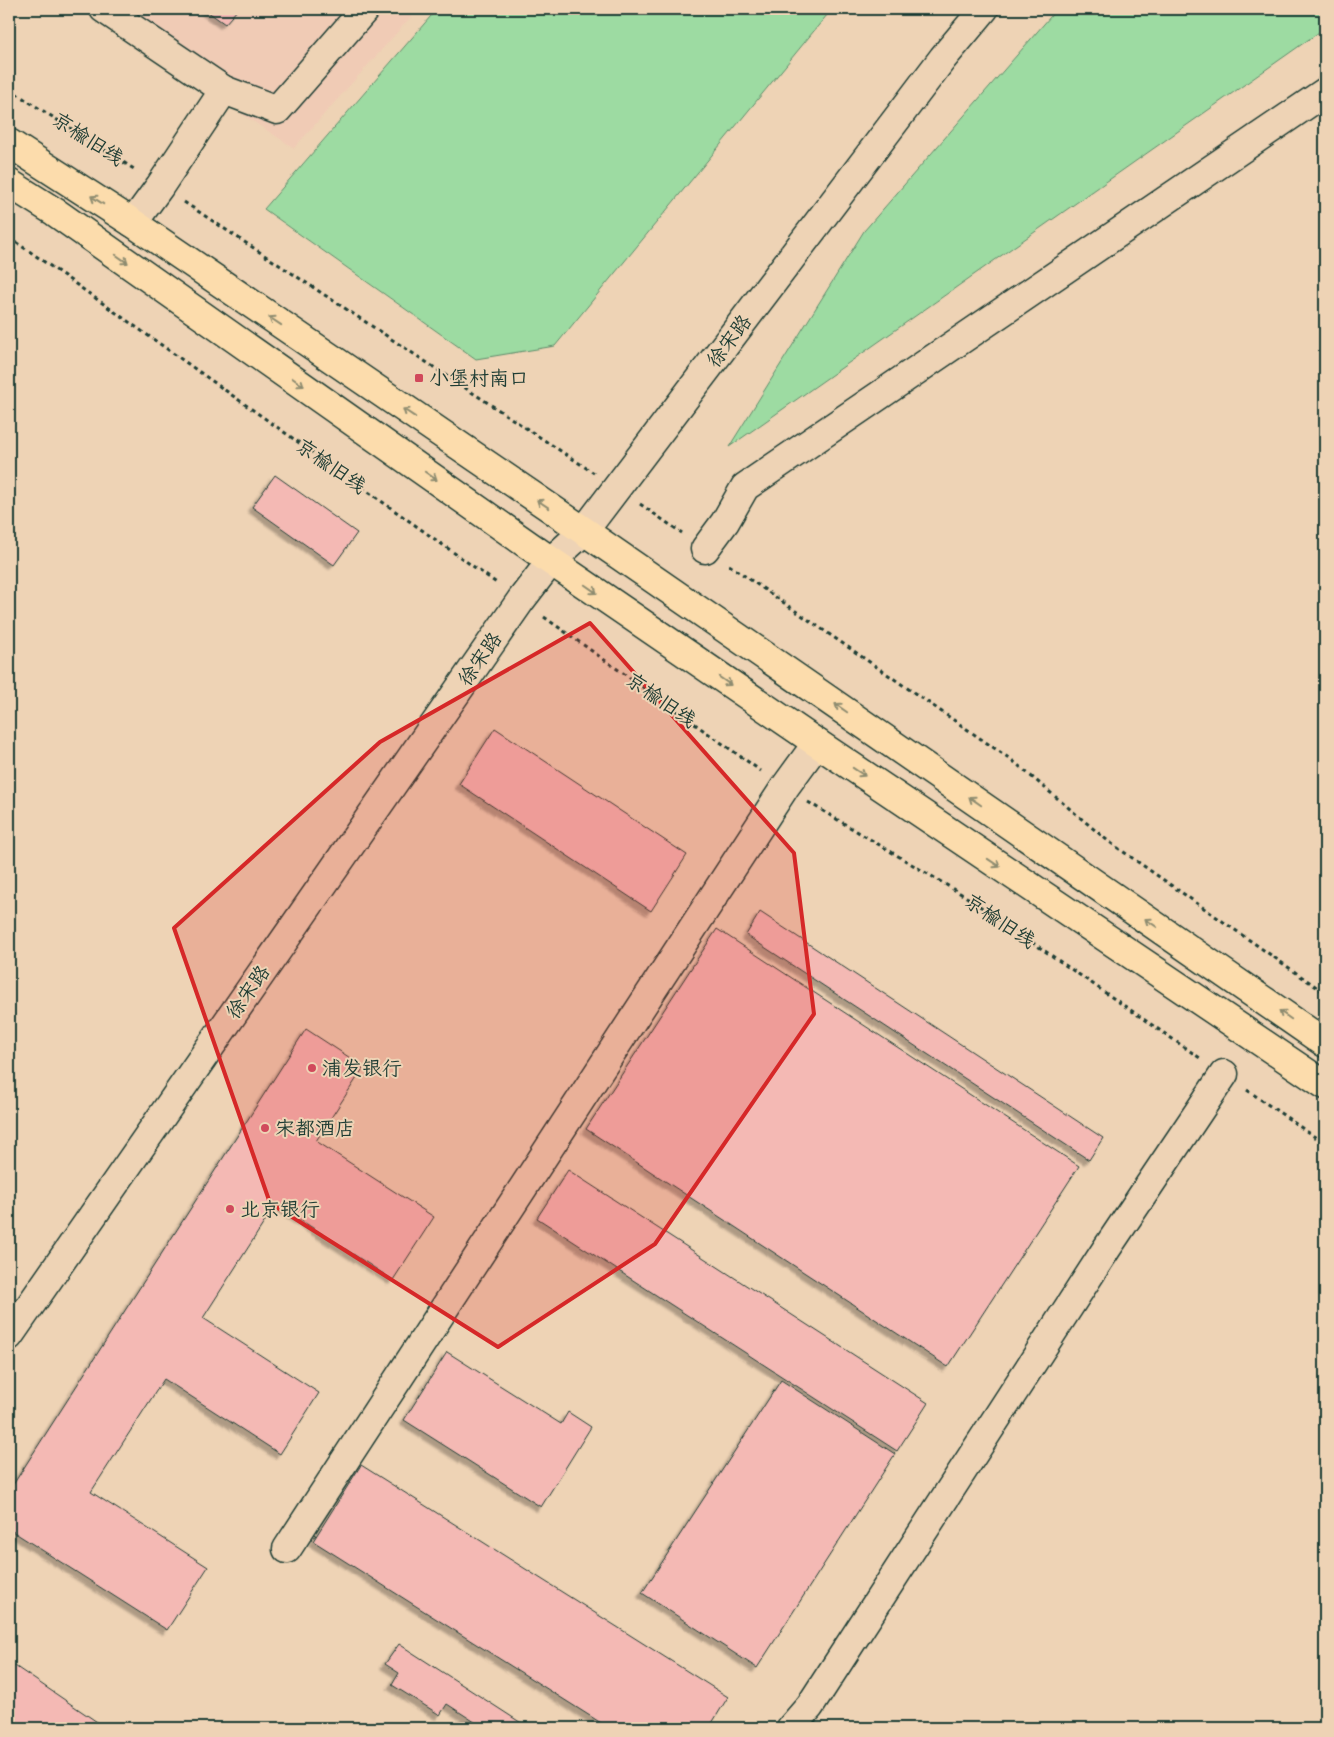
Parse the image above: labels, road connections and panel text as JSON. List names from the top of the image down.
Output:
{
  "streets": {
    "street": ["徐宋路"],
    "path": ["京榆旧线"]
  },
  "crossings": [
    ["京榆旧线", "徐宋路"]
  ],
  "places": {
    "transit": ["小堡村南口"],
    "other": ["浦发银行", "宋都酒店", "北京银行"]
  }
}
